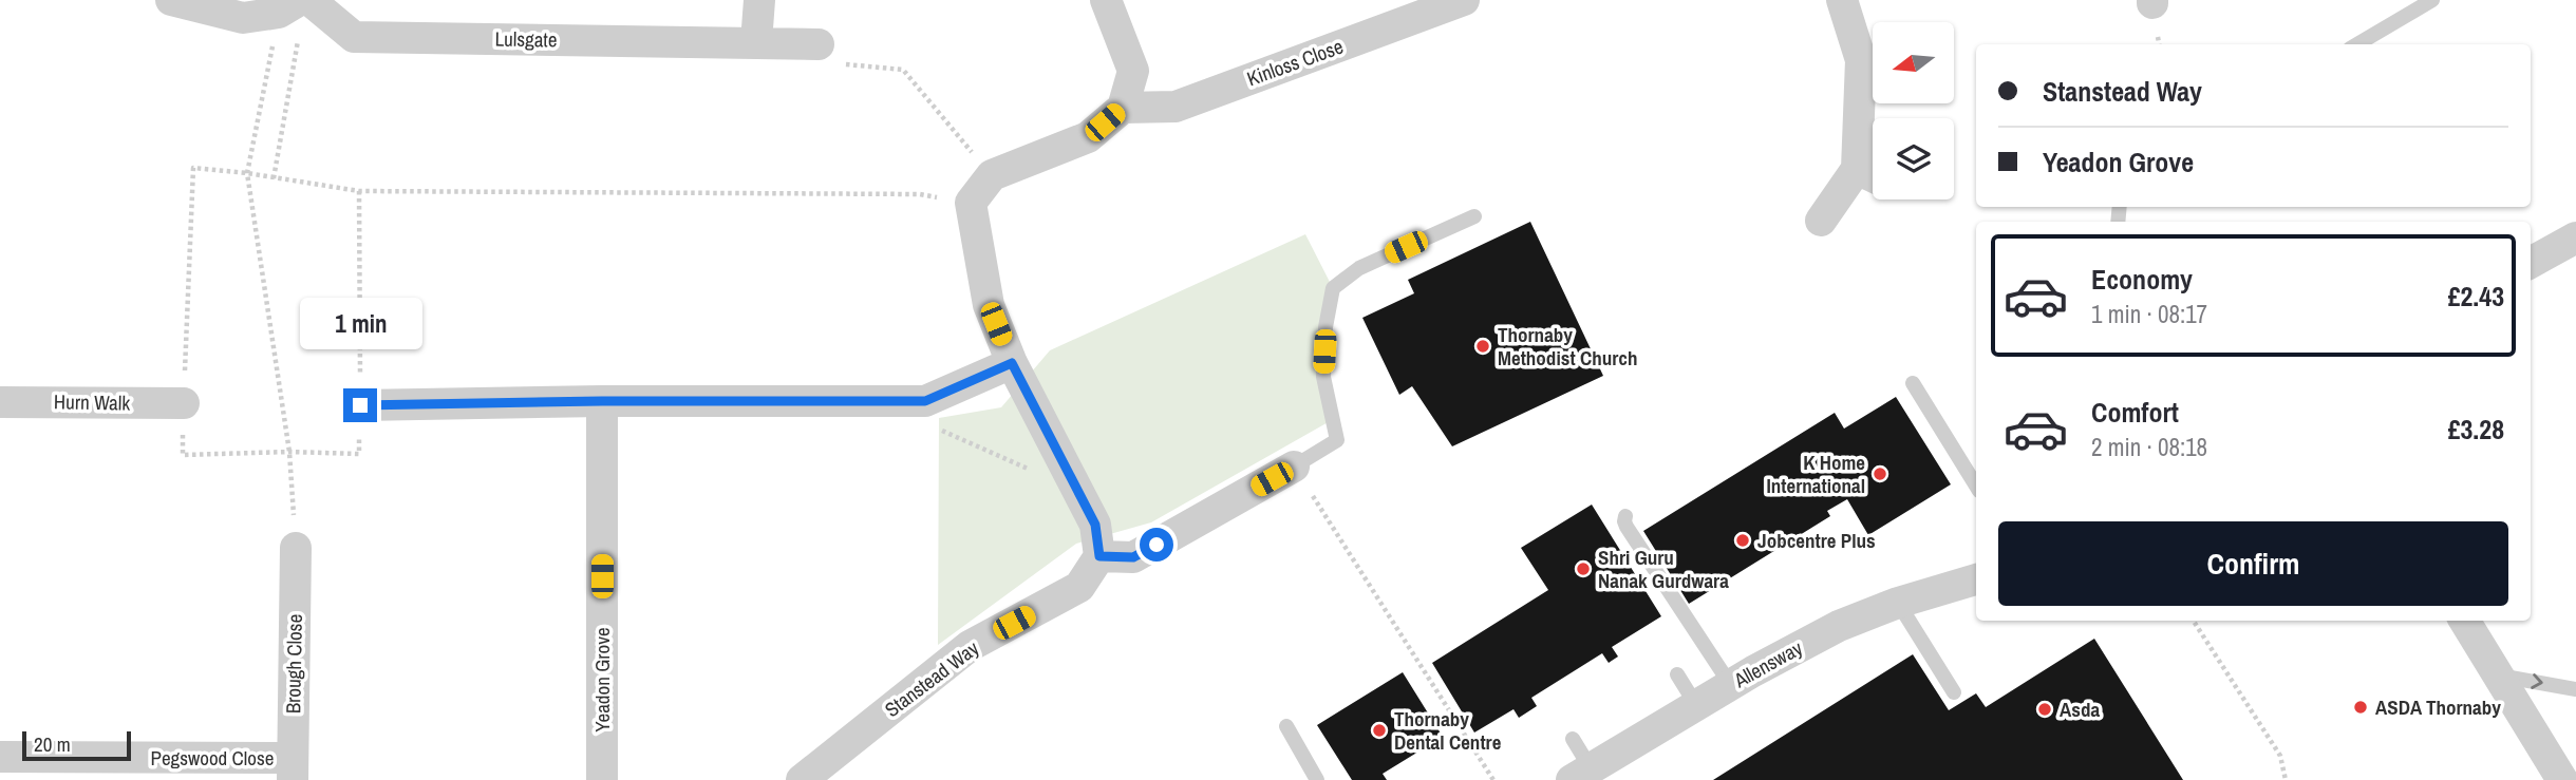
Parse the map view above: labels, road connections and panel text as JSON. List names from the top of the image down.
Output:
{
  "streets": {
    "street": [
      "Lulsgate",
      "Kinloss Close",
      "Hurn Walk",
      "Brough Close",
      "Allensway",
      "Stanstead Way",
      "Yeadon Grove",
      "Pegswood Close"
    ]
  },
  "crossings": [
    ["Brough Close", "Pegswood Close"]
  ],
  "places": [
    "Thornaby Methodist Church",
    "K Home International",
    "Jobcentre Plus",
    "Shri Guru Nanak Gurdwara",
    "ASDA Thornaby",
    "Asda",
    "Thornaby Dental Centre"
  ],
  "scale_bar": "20 m",
  "north": "left",
  "page": {
    "banner": ["Stanstead Way", "Yeadon Grove"],
    "list": [
      {
        "name": "Economy",
        "note": "1 min · 08:17",
        "value": "£2.43"
      },
      {
        "name": "Comfort",
        "note": "2 min · 08:18",
        "value": "£3.28"
      }
    ],
    "bubble": "1 min",
    "buttons": "Confirm",
    "scale": "20 m"
  }
}
